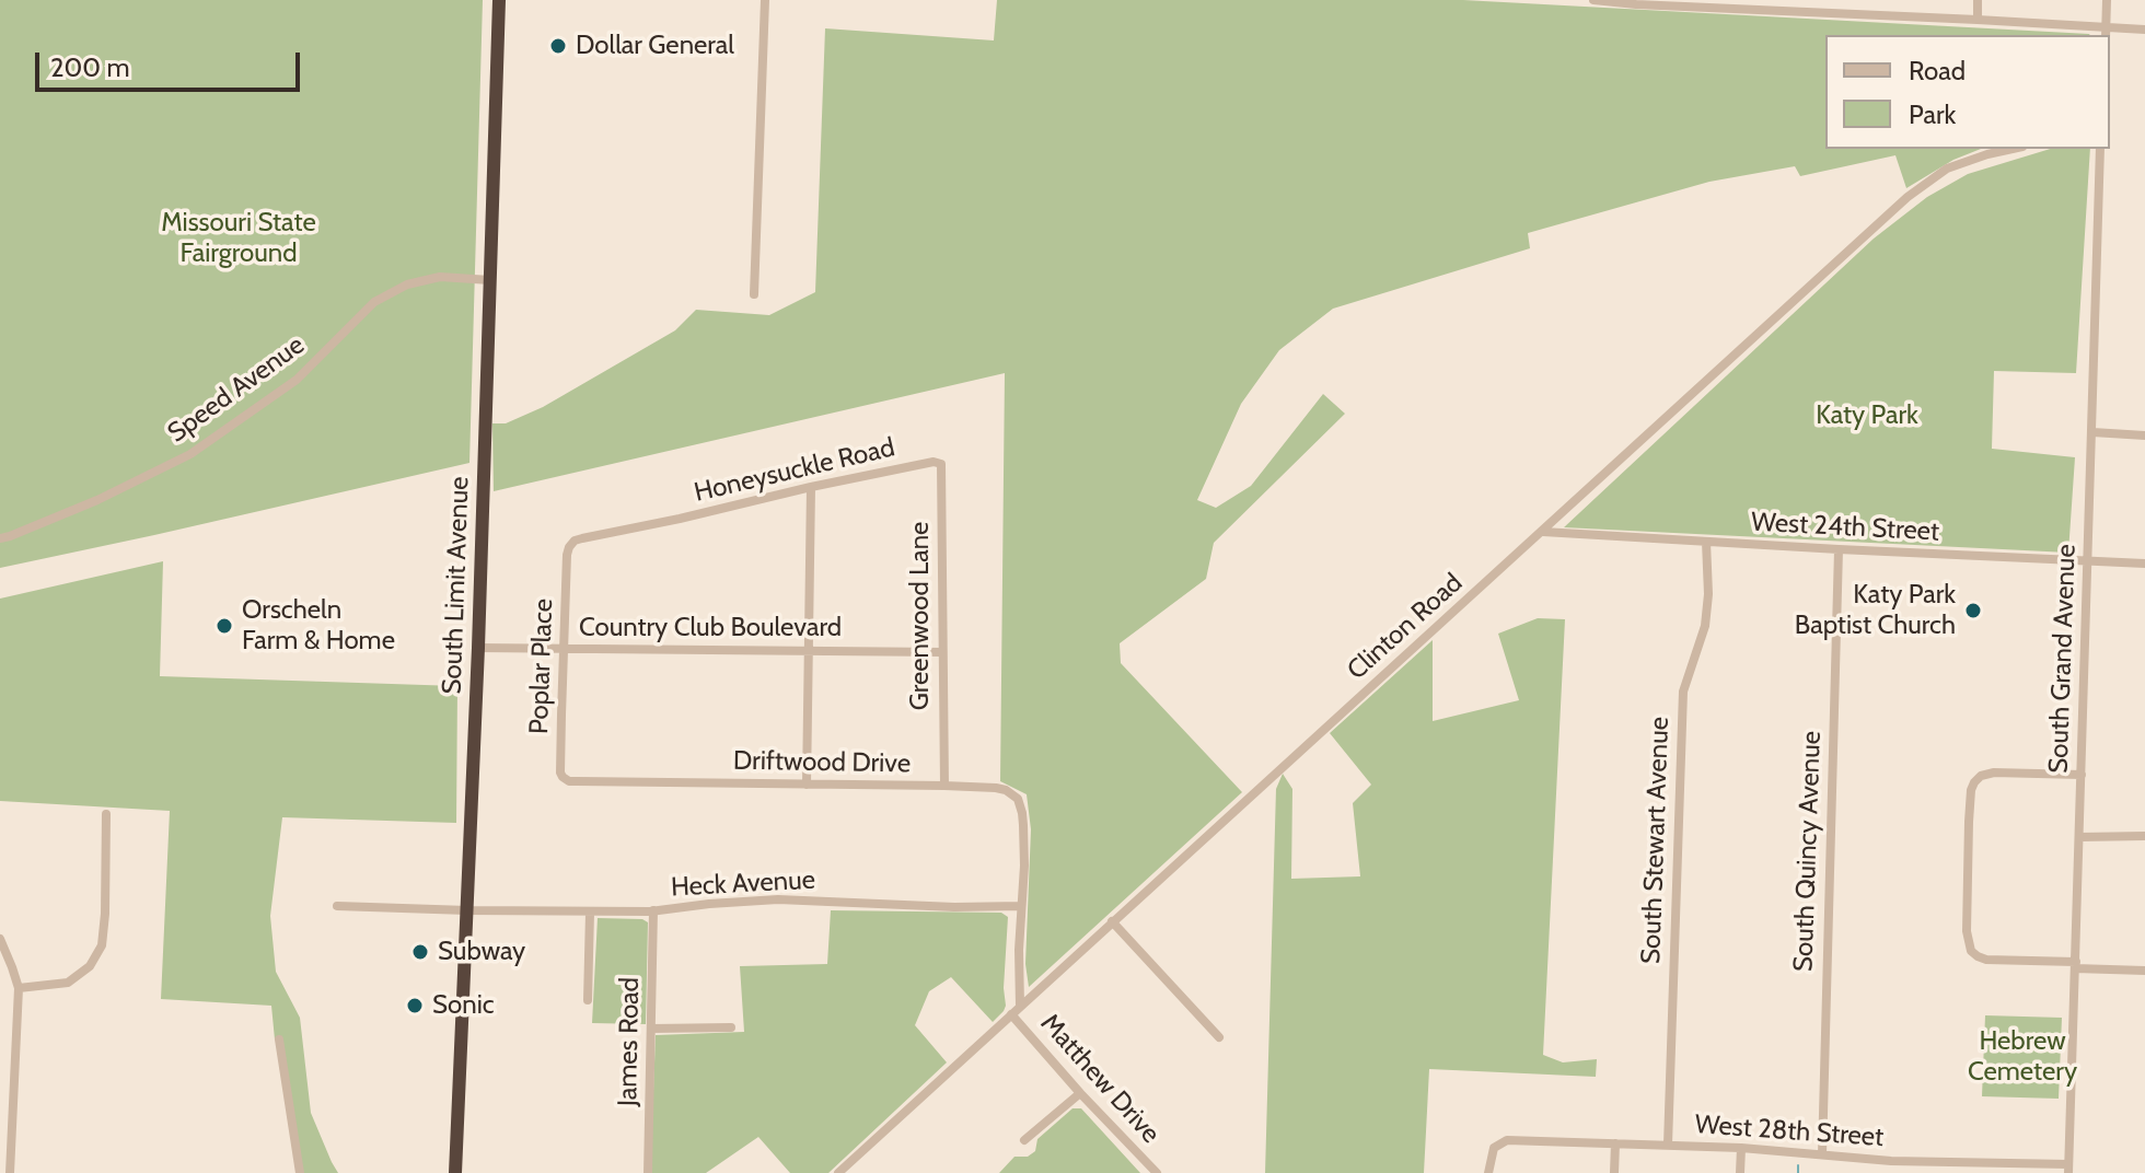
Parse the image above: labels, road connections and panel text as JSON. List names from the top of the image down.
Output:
{
  "streets": {
    "highway": ["South Limit Avenue"],
    "street": [
      "Speed Avenue",
      "Honeysuckle Road",
      "West 24th Street",
      "Greenwood Lane",
      "Clinton Road",
      "Country Club Boulevard",
      "South Grand Avenue",
      "Poplar Place",
      "Driftwood Drive",
      "South Stewart Avenue",
      "South Quincy Avenue",
      "Heck Avenue",
      "James Road",
      "Matthew Drive",
      "West 28th Street"
    ]
  },
  "crossings": [
    ["Speed Avenue", "South Limit Avenue"],
    ["Honeysuckle Road", "Greenwood Lane"],
    ["Honeysuckle Road", "Poplar Place"],
    ["West 24th Street", "Clinton Road"],
    ["West 24th Street", "South Grand Avenue"],
    ["West 24th Street", "South Stewart Avenue"],
    ["West 24th Street", "South Quincy Avenue"],
    ["South Limit Avenue", "Country Club Boulevard"],
    ["South Limit Avenue", "Heck Avenue"],
    ["Greenwood Lane", "Country Club Boulevard"],
    ["Greenwood Lane", "Driftwood Drive"],
    ["Clinton Road", "Matthew Drive"],
    ["Country Club Boulevard", "Poplar Place"],
    ["South Grand Avenue", "West 28th Street"],
    ["Poplar Place", "Driftwood Drive"],
    ["Driftwood Drive", "Heck Avenue"],
    ["South Stewart Avenue", "West 28th Street"],
    ["South Quincy Avenue", "West 28th Street"],
    ["Heck Avenue", "James Road"]
  ],
  "parks": ["Missouri State Fairground", "Katy Park", "Hebrew Cemetery"],
  "places": [
    "Dollar General",
    "Katy Park Baptist Church",
    "Orscheln Farm & Home",
    "Subway",
    "Sonic"
  ],
  "legend": ["Road", "Park"],
  "scale_bar": "200 m"
}
